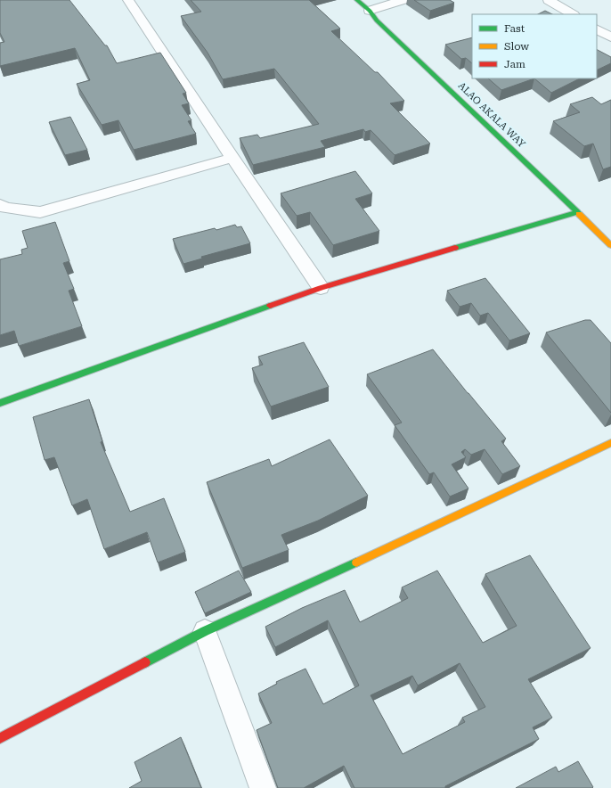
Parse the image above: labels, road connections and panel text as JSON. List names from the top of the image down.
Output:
{
  "streets": {
    "street": ["ALAO AKALA WAY"]
  },
  "legend": ["Fast", "Slow", "Jam"]
}
